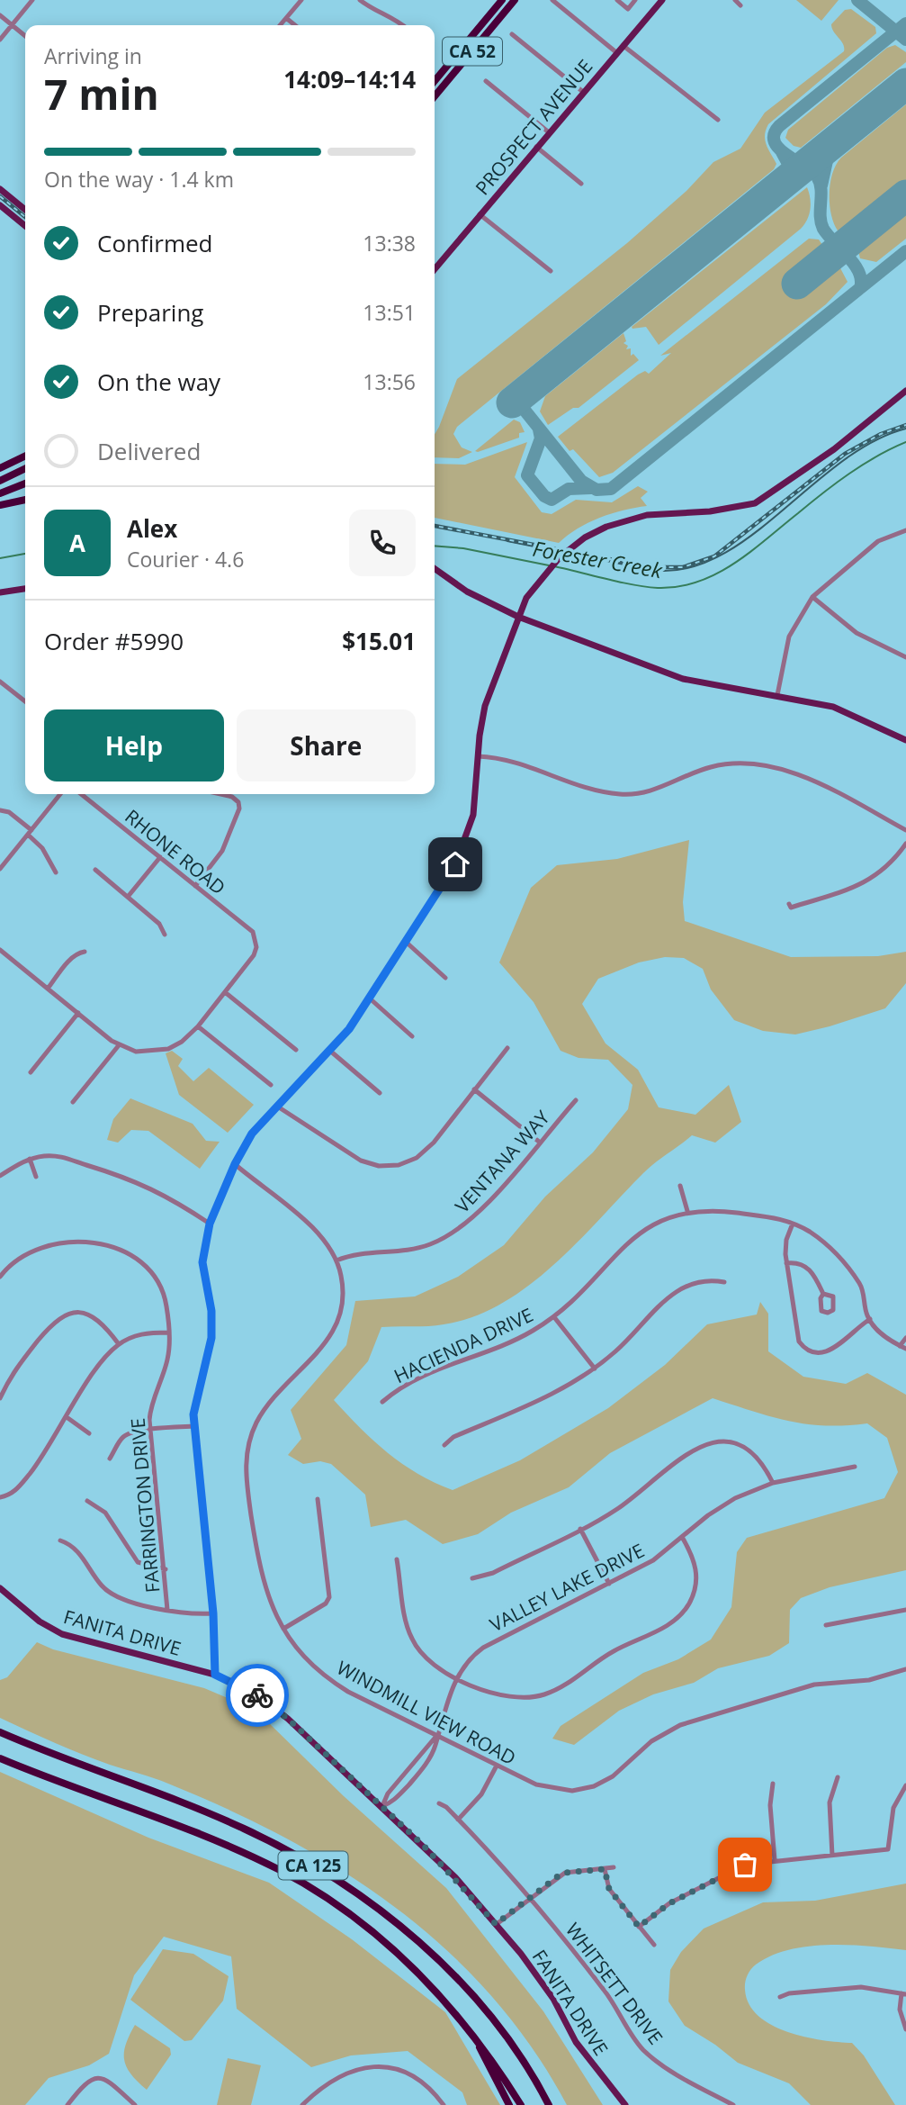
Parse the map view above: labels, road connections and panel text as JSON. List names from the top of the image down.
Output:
{
  "streets": {
    "highway": ["CA 52", "CA 125"],
    "main road": ["PROSPECT AVENUE", "FANITA DRIVE"],
    "street": [
      "RHONE ROAD",
      "VENTANA WAY",
      "HACIENDA DRIVE",
      "FARRINGTON DRIVE",
      "VALLEY LAKE DRIVE",
      "WINDMILL VIEW ROAD",
      "WHITSETT DRIVE"
    ]
  },
  "crossings": [
    ["VENTANA WAY", "WINDMILL VIEW ROAD"],
    ["VALLEY LAKE DRIVE", "FANITA DRIVE"],
    ["VALLEY LAKE DRIVE", "WINDMILL VIEW ROAD"]
  ],
  "water": ["Forester Creek"],
  "page": {
    "heading": ["7 min", "Arriving in", "14:09–14:14"],
    "panel": [
      "Alex",
      "Courier · 4.6",
      "Order #5990",
      "$15.01"
    ],
    "bar": "On the way · 1.4 km",
    "list": [
      ["Confirmed", "13:38"],
      ["Preparing", "13:51"],
      ["On the way", "13:56"],
      "Delivered"
    ],
    "round": "A",
    "buttons": ["Help", "Share"]
  }
}
